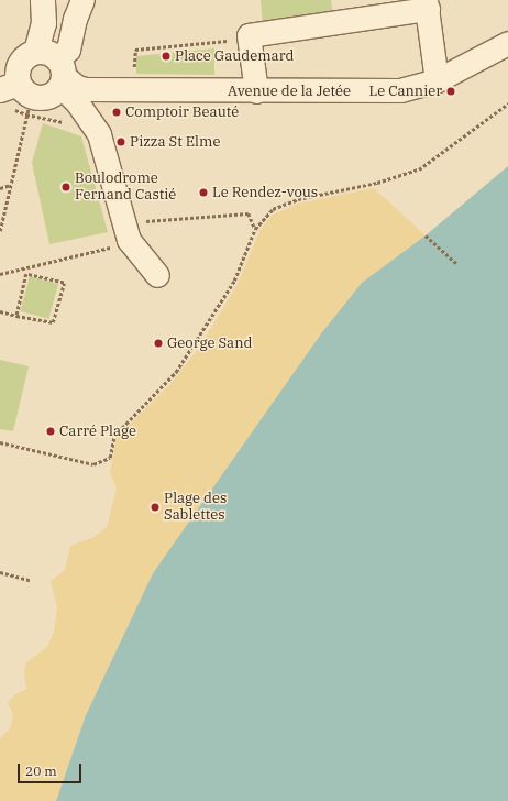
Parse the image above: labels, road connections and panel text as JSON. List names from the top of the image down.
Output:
{
  "streets": {
    "street": ["Avenue de la Jetée"]
  },
  "places": [
    "Place Gaudemard",
    "Le Cannier",
    "Comptoir Beauté",
    "Pizza St Elme",
    "Boulodrome Fernand Castié",
    "Le Rendez-vous",
    "George Sand",
    "Carré Plage",
    "Plage des Sablettes"
  ],
  "scale_bar": "20 m"
}
